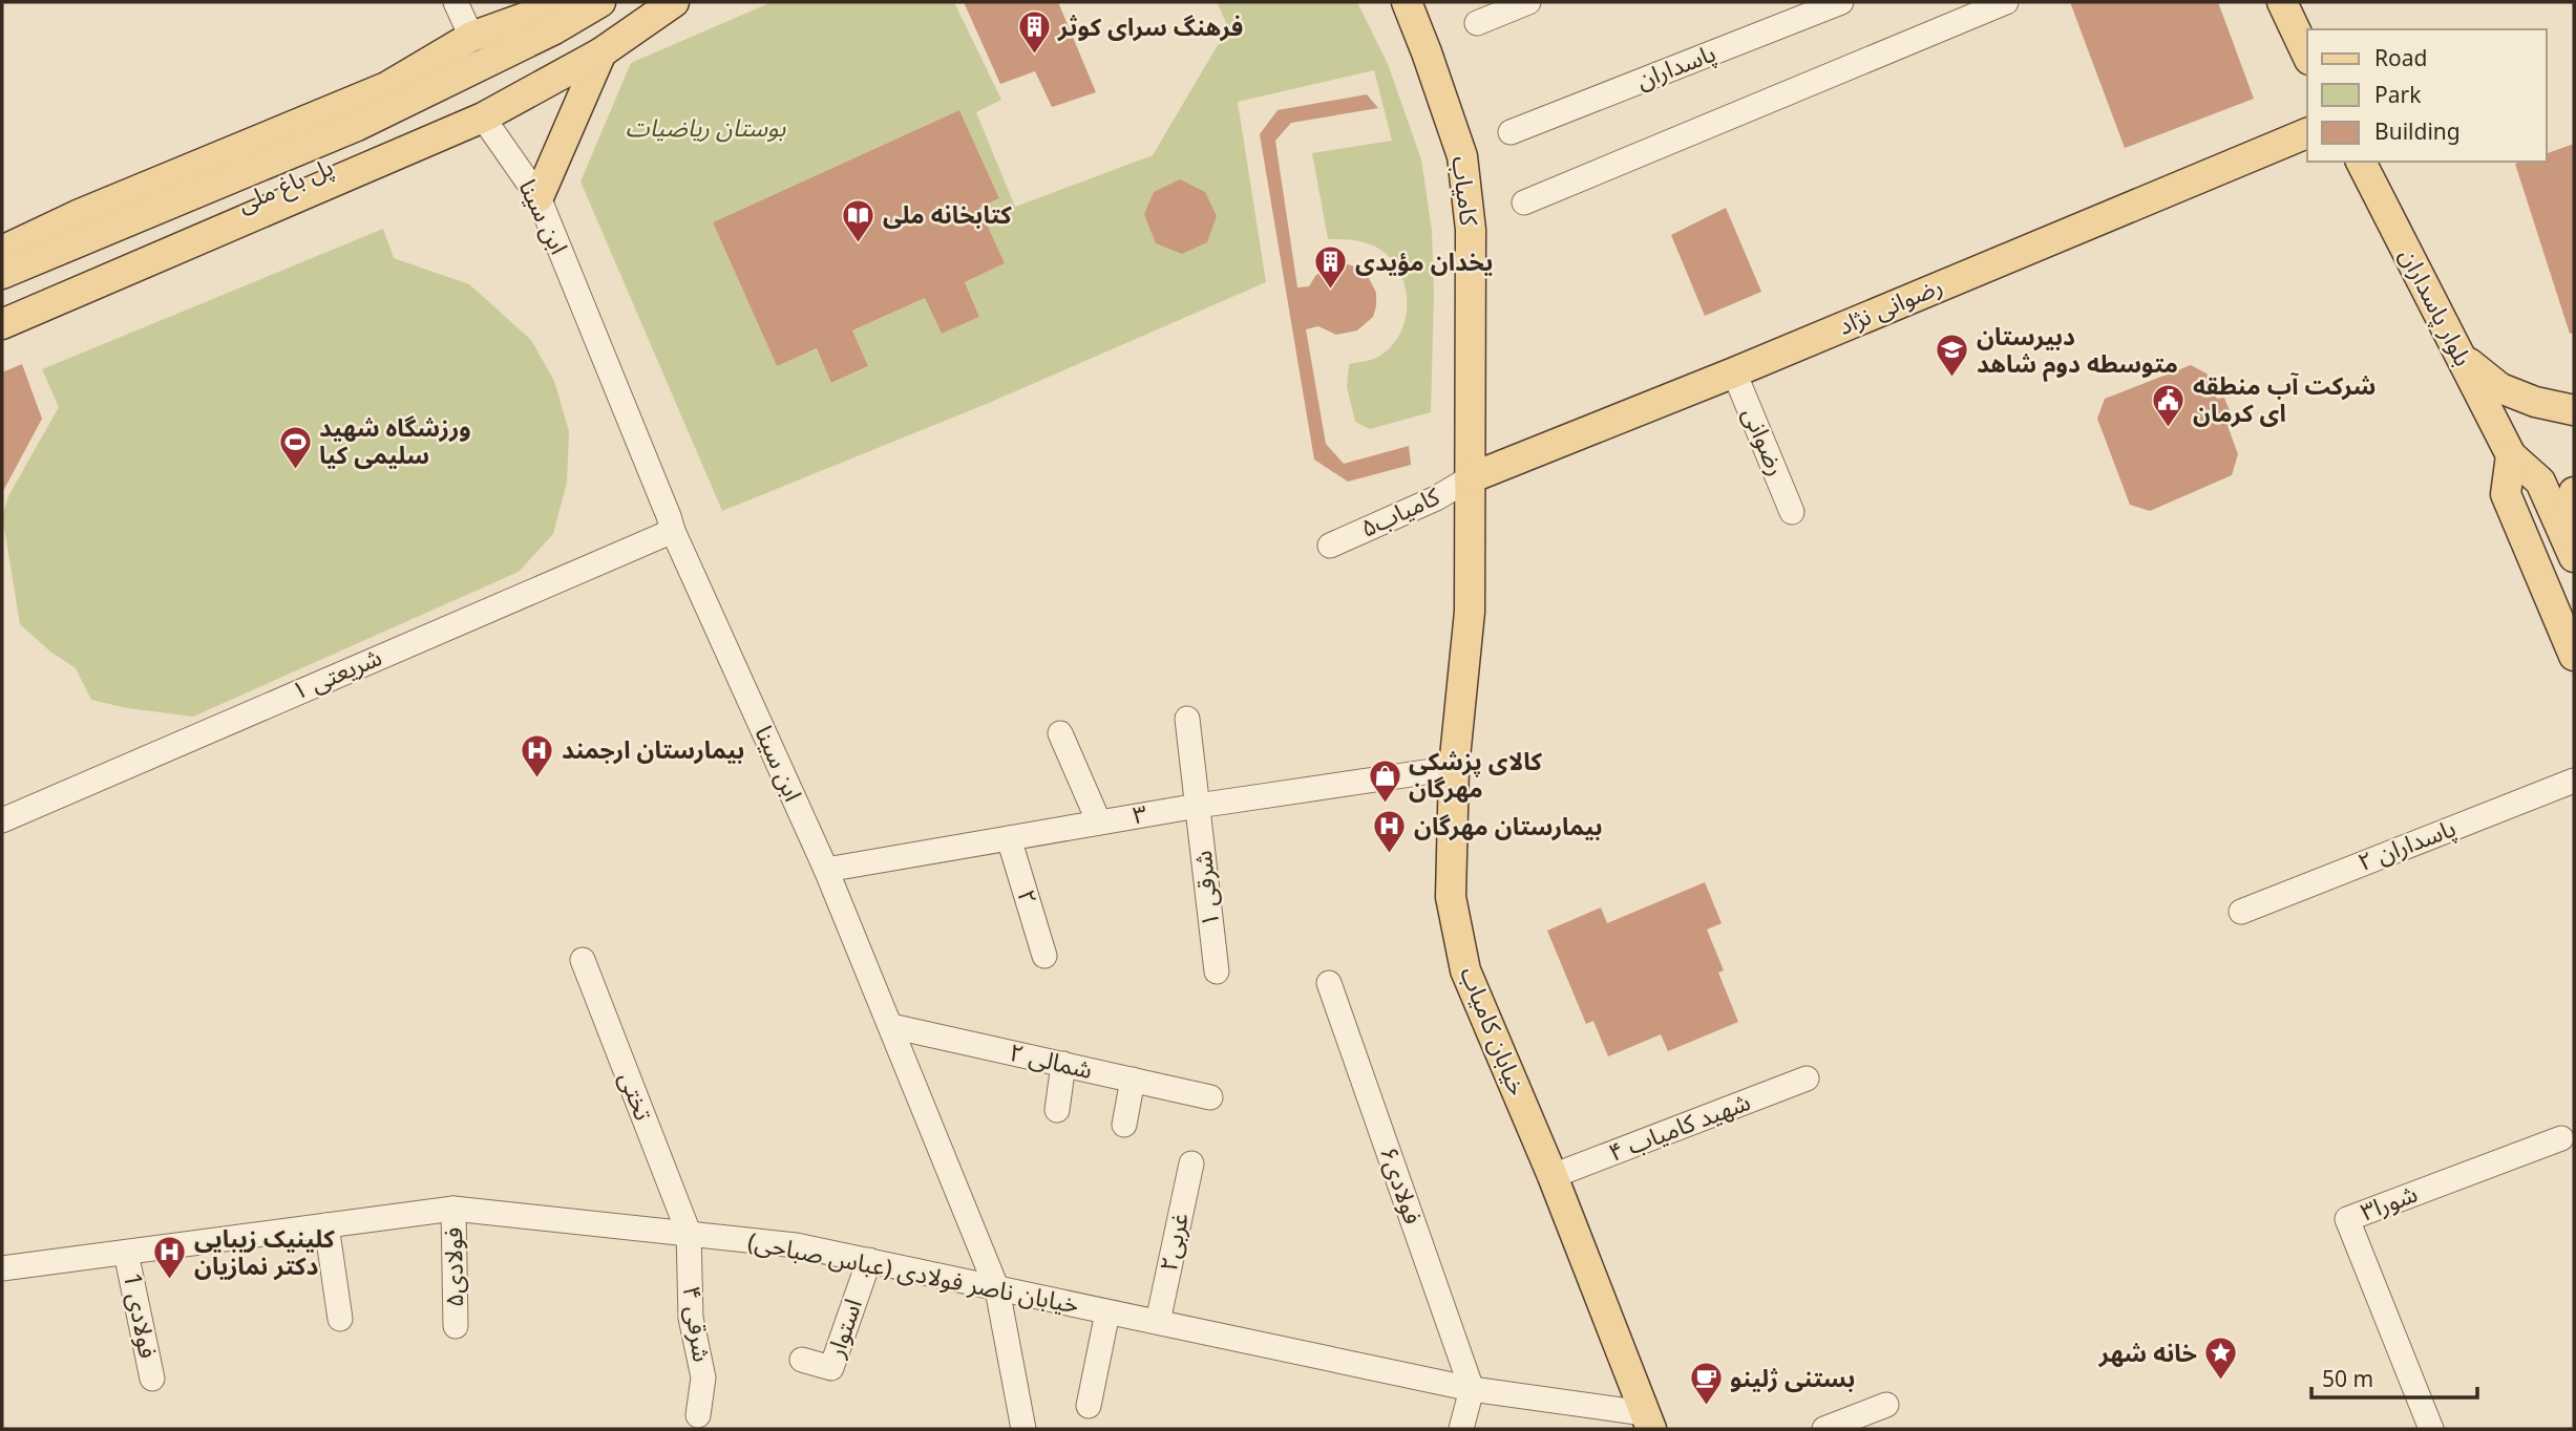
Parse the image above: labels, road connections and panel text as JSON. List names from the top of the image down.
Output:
{
  "streets": {
    "main road": [
      "پل باغ ملی",
      "کامیاب",
      "رضوانی نژاد",
      "بلوار پاسداران",
      "خیابان کامیاب"
    ],
    "street": [
      "پاسداران",
      "ابن سینا",
      "رضوانی",
      "کامیاب۵",
      "شریعتی ۱",
      "۳",
      "پاسداران ۲",
      "۱ شرقی",
      "۲",
      "۲ شمالی",
      "تختی",
      "شهید کامیاب ۴",
      "فولادی۶",
      "شورا۳",
      "غربی۲",
      "فولادی۵",
      "خیابان ناصر فولادی (عباس صباحی)",
      "فولادی 1",
      "۴ شرقی",
      "استوار"
    ]
  },
  "crossings": [
    ["کامیاب", "رضوانی نژاد"],
    ["کامیاب", "کامیاب۵"],
    ["کامیاب", "خیابان کامیاب"],
    ["ابن سینا", "شریعتی ۱"],
    ["ابن سینا", "۳"],
    ["ابن سینا", "۲ شمالی"],
    ["ابن سینا", "خیابان ناصر فولادی (عباس صباحی)"],
    ["رضوانی نژاد", "رضوانی"],
    ["رضوانی نژاد", "کامیاب۵"],
    ["رضوانی نژاد", "خیابان کامیاب"],
    ["کامیاب۵", "خیابان کامیاب"],
    ["۳", "۱ شرقی"],
    ["۳", "۲"],
    ["۳", "خیابان کامیاب"],
    ["خیابان کامیاب", "شهید کامیاب ۴"],
    ["خیابان کامیاب", "خیابان ناصر فولادی (عباس صباحی)"],
    ["تختی", "خیابان ناصر فولادی (عباس صباحی)"],
    ["تختی", "۴ شرقی"],
    ["فولادی۶", "خیابان ناصر فولادی (عباس صباحی)"],
    ["غربی۲", "خیابان ناصر فولادی (عباس صباحی)"],
    ["فولادی۵", "خیابان ناصر فولادی (عباس صباحی)"],
    ["خیابان ناصر فولادی (عباس صباحی)", "فولادی 1"],
    ["خیابان ناصر فولادی (عباس صباحی)", "۴ شرقی"],
    ["خیابان ناصر فولادی (عباس صباحی)", "استوار"]
  ],
  "parks": ["بوستان ریاضیات"],
  "places": {
    "building": ["فرهنگ سرای کوثر", "یخدان مؤیدی"],
    "library": ["کتابخانه ملی"],
    "school or university": ["دبیرستان متوسطه دوم شاهد"],
    "public building": ["شرکت آب منطقه ای کرمان"],
    "sports": ["ورزشگاه شهید سلیمی کیا"],
    "hospital": ["بیمارستان ارجمند", "بیمارستان مهرگان", "کلینیک زیبایی دکتر نمازیان"],
    "shop": ["کالای پزشکی مهرگان"],
    "place": ["خانه شهر"],
    "cafe": ["بستنی ژلینو"]
  },
  "legend": ["Road", "Park", "Building"],
  "scale_bar": "50 m"
}
